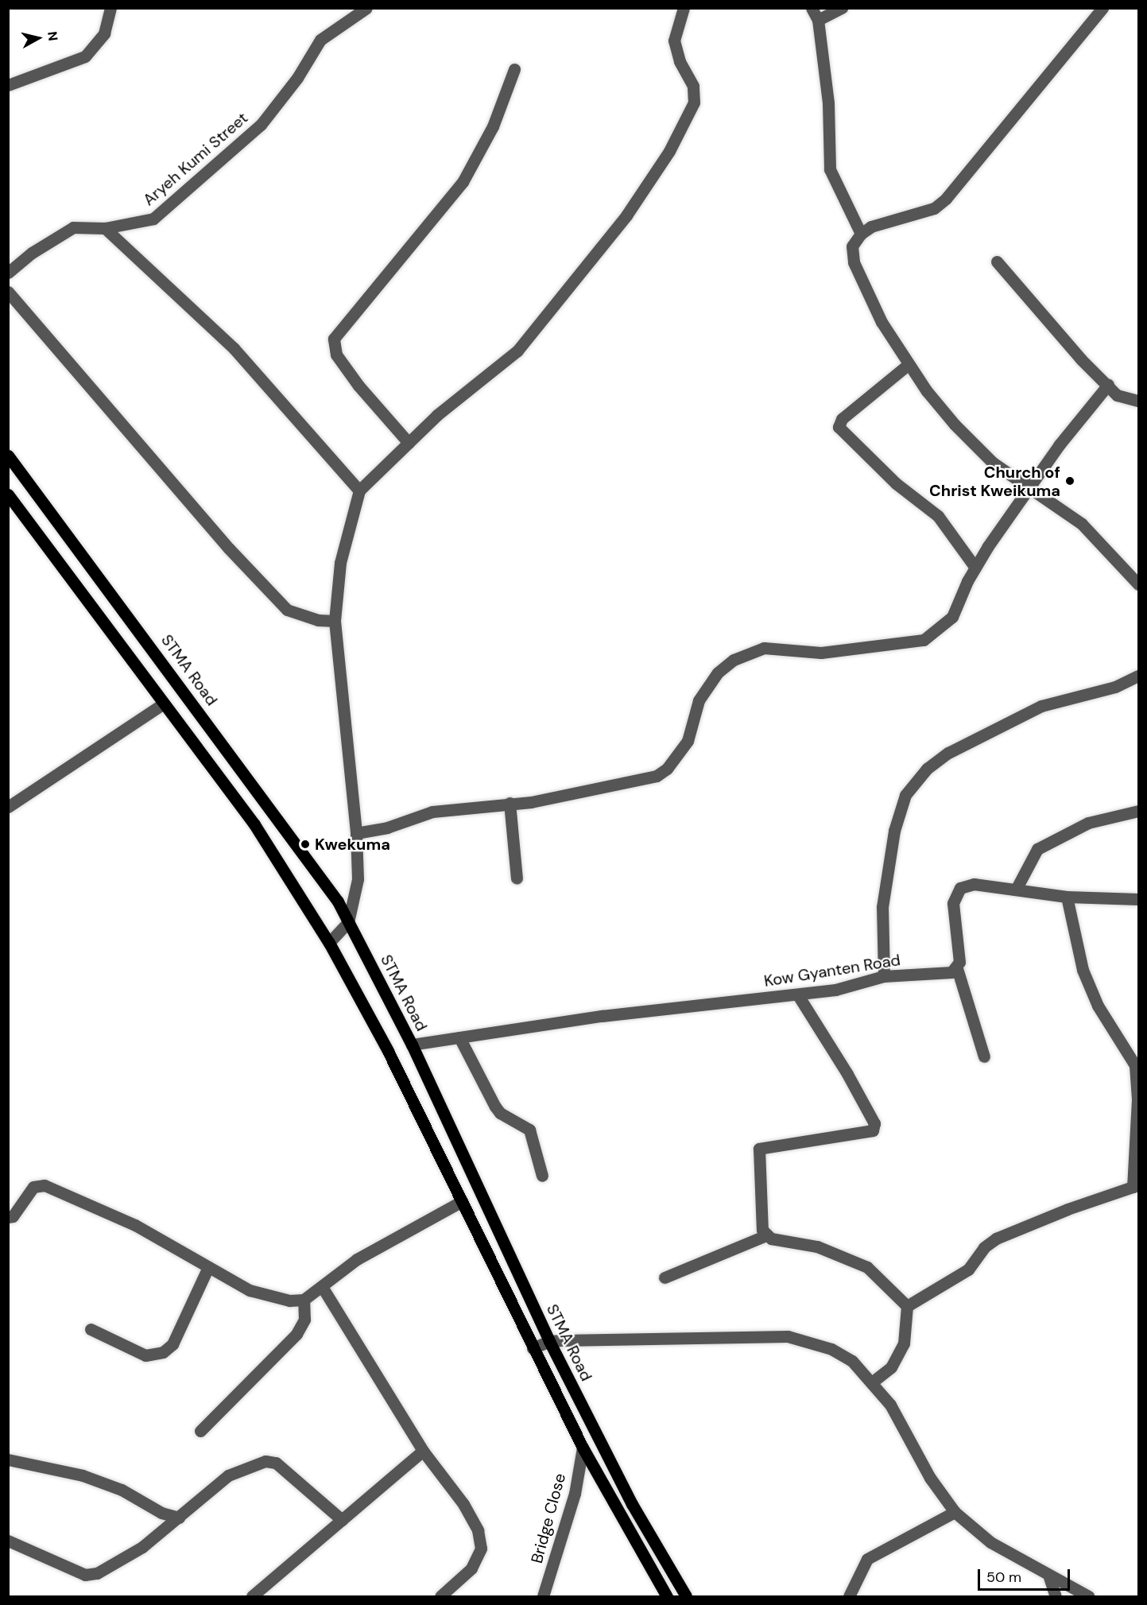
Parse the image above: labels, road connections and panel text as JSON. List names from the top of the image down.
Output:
{
  "streets": {
    "main road": ["STMA Road"],
    "street": ["Aryeh Kumi Street", "Kow Gyanten Road", "Bridge Close"]
  },
  "crossings": [
    ["STMA Road", "Kow Gyanten Road"]
  ],
  "places": ["Church of Christ Kweikuma", "Kwekuma"],
  "scale_bar": "50 m",
  "north": "right"
}
